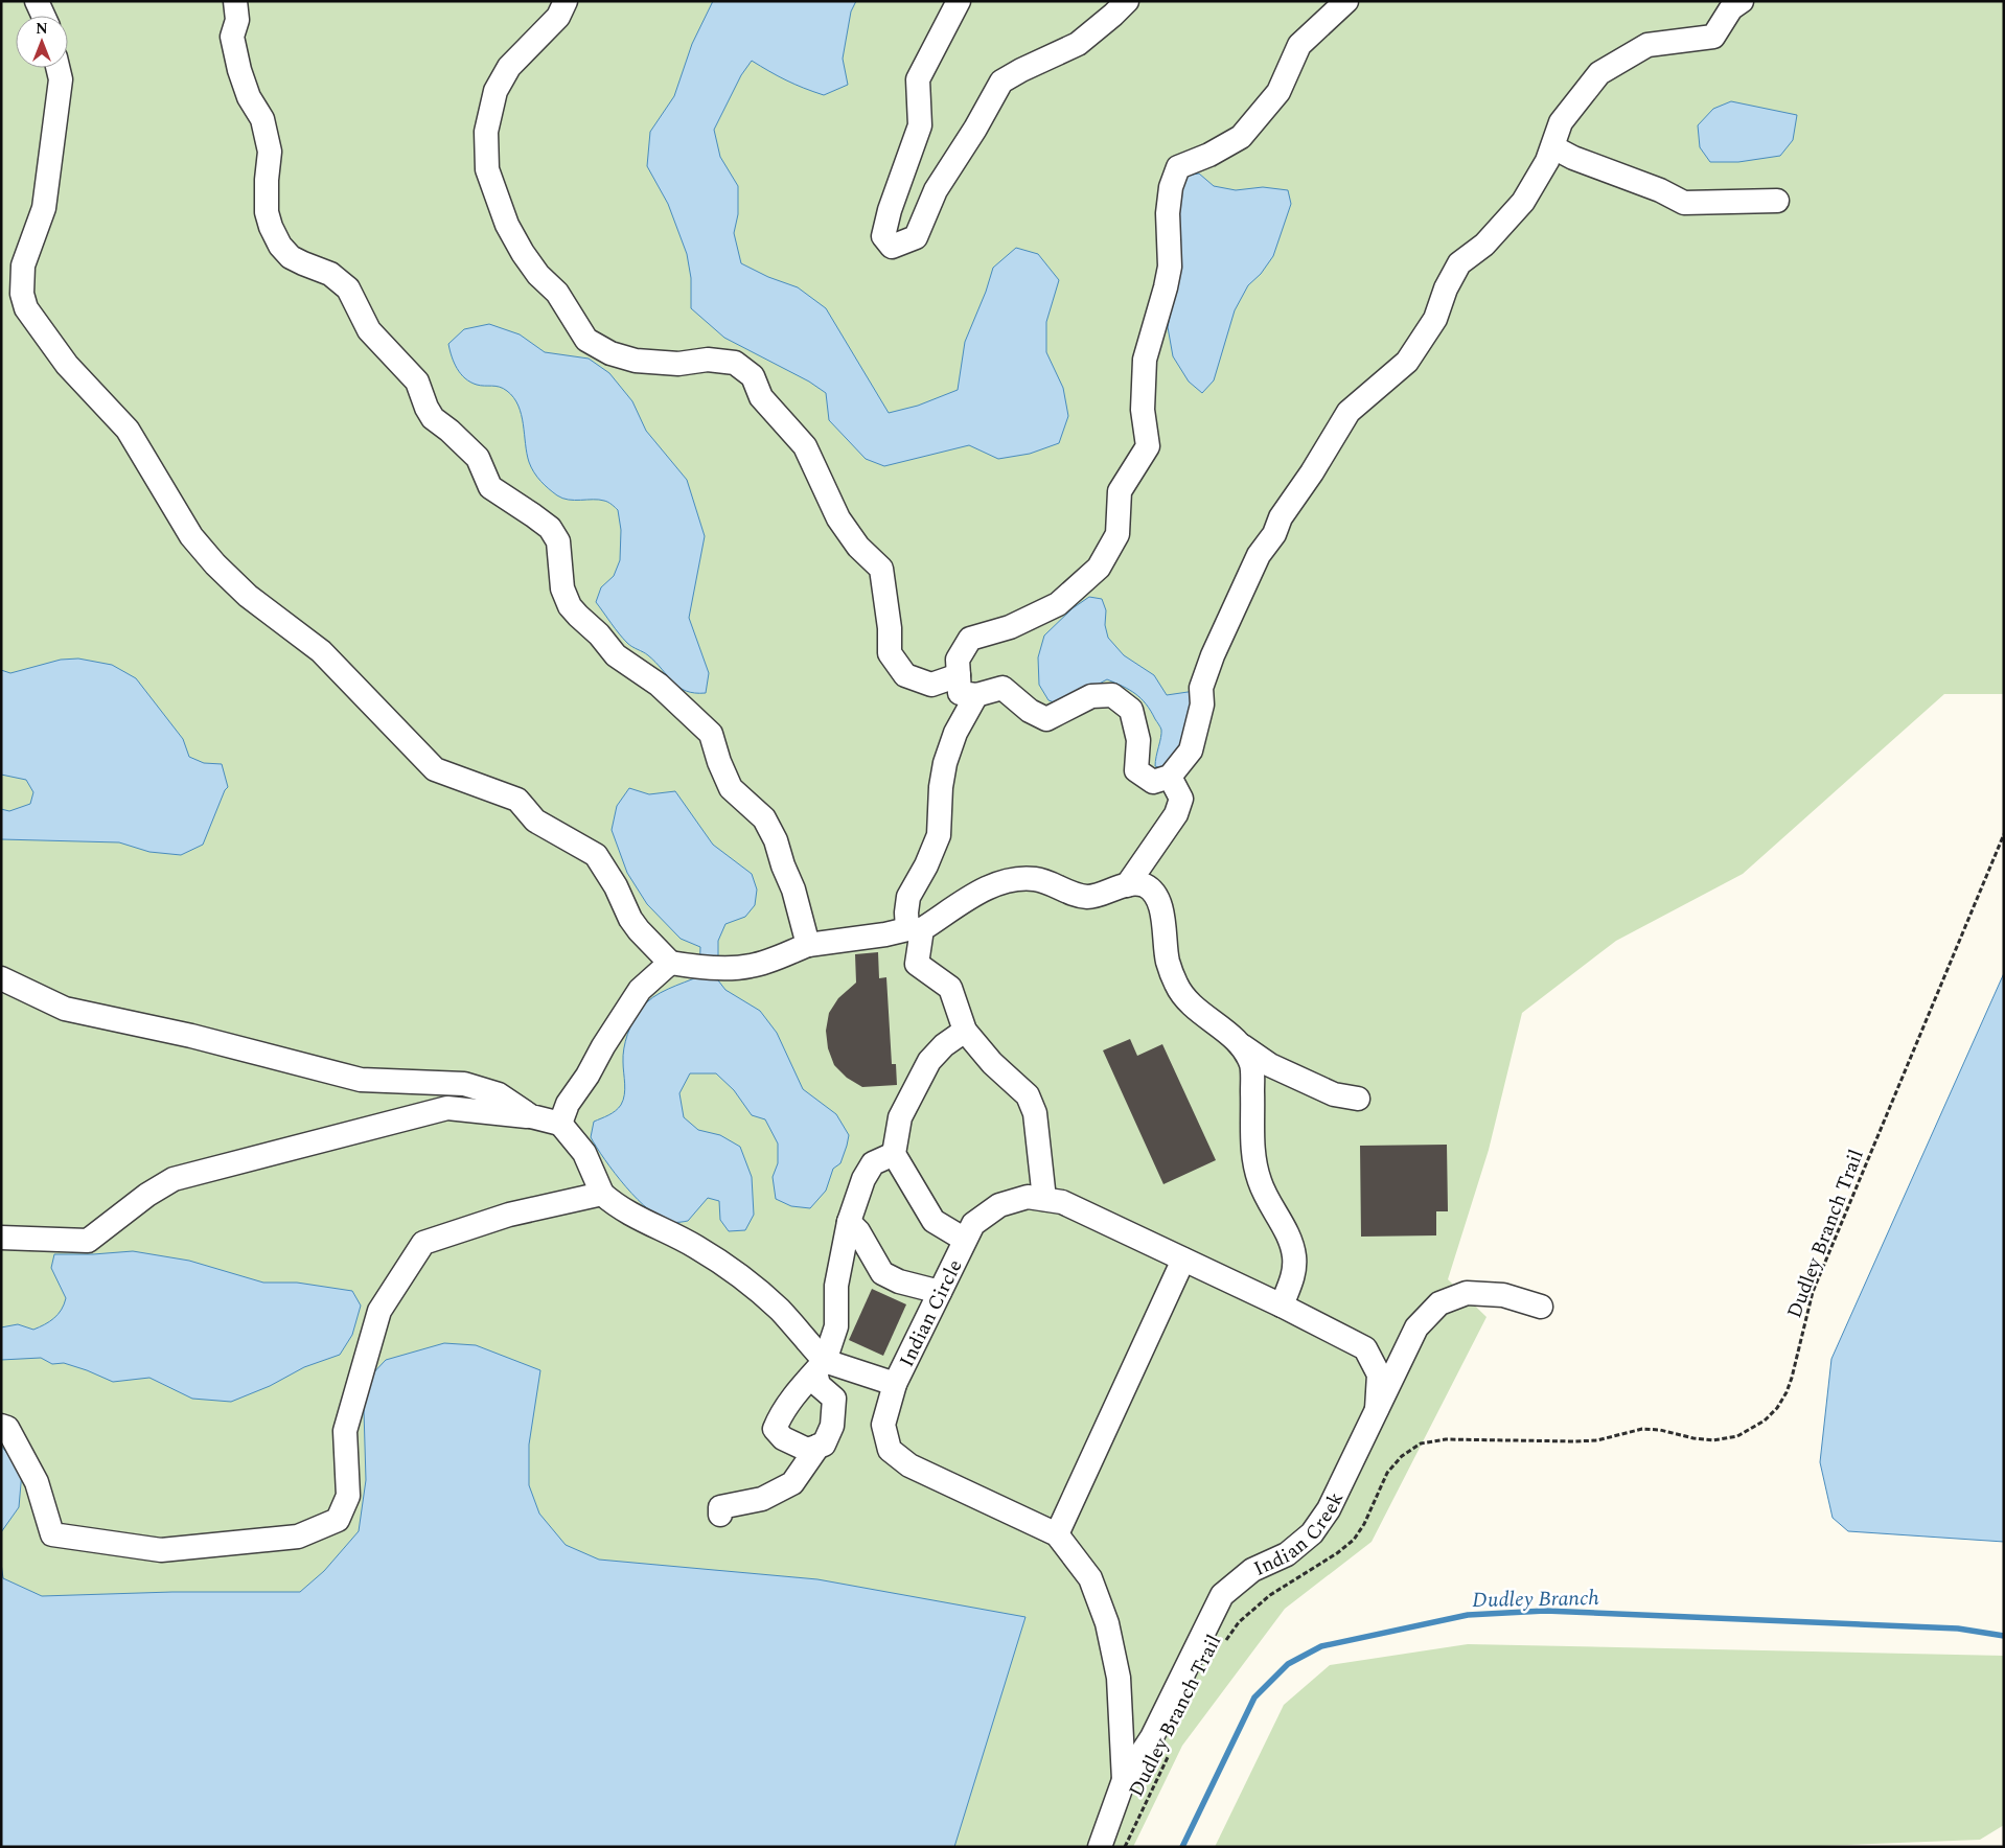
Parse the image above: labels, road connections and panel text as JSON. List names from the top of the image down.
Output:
{
  "streets": {
    "lane": ["Indian Circle", "Indian Creek"],
    "path": ["Dudley Branch Trail"]
  },
  "crossings": [
    ["Indian Circle", "Indian Creek"]
  ],
  "water": ["Dudley Branch"],
  "north": "top"
}
